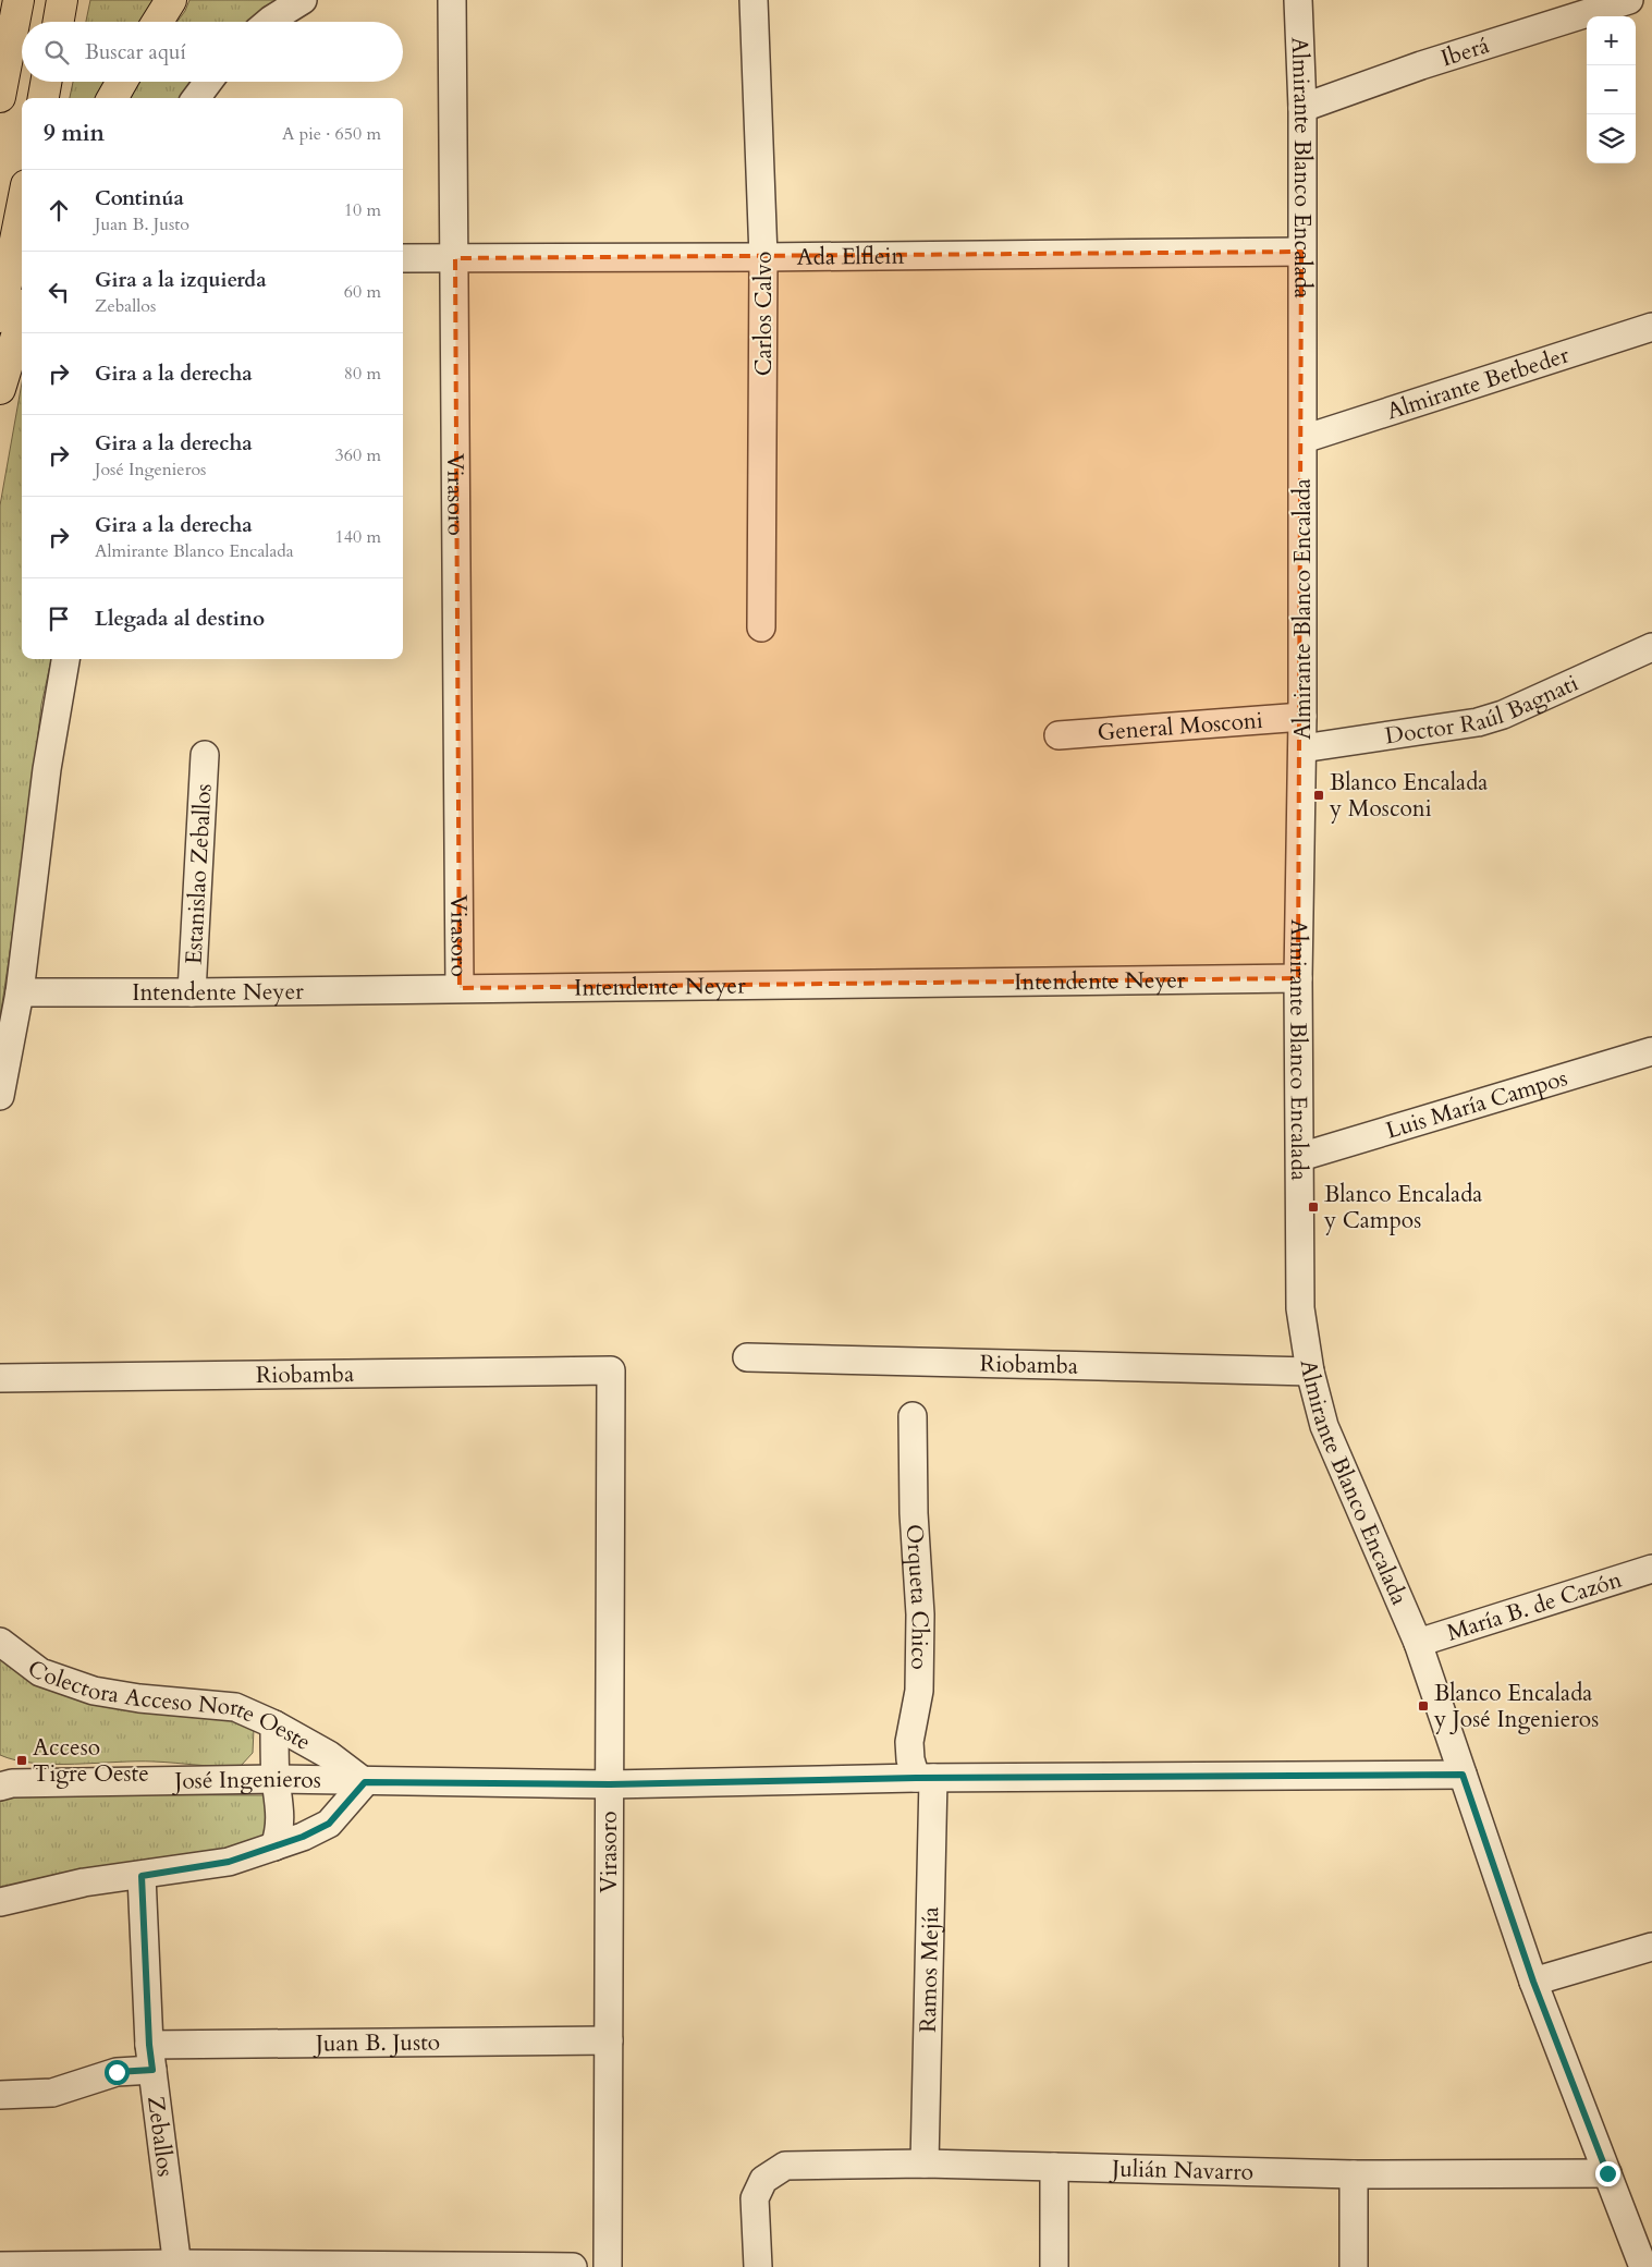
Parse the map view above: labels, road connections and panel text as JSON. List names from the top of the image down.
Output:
{
  "streets": {
    "street": [
      "Iberá",
      "Almirante Blanco Encalada",
      "Ada Elflein",
      "Carlos Calvo",
      "Almirante Betbeder",
      "Virasoro",
      "Doctor Raúl Bagnati",
      "General Mosconi",
      "Estanislao Zeballos",
      "Intendente Neyer",
      "Luis María Campos",
      "Riobamba",
      "Orqueta Chico",
      "María B. de Cazón",
      "Colectora Acceso Norte Oeste",
      "José Ingenieros",
      "Ramos Mejía",
      "Juan B. Justo",
      "Zeballos",
      "Julián Navarro"
    ]
  },
  "crossings": [
    ["Iberá", "Almirante Blanco Encalada"],
    ["Almirante Blanco Encalada", "Ada Elflein"],
    ["Almirante Blanco Encalada", "Almirante Betbeder"],
    ["Almirante Blanco Encalada", "Doctor Raúl Bagnati"],
    ["Almirante Blanco Encalada", "General Mosconi"],
    ["Almirante Blanco Encalada", "Intendente Neyer"],
    ["Almirante Blanco Encalada", "Luis María Campos"],
    ["Almirante Blanco Encalada", "Riobamba"],
    ["Almirante Blanco Encalada", "María B. de Cazón"],
    ["Almirante Blanco Encalada", "José Ingenieros"],
    ["Almirante Blanco Encalada", "Julián Navarro"],
    ["Ada Elflein", "Carlos Calvo"],
    ["Ada Elflein", "Virasoro"],
    ["Virasoro", "Intendente Neyer"],
    ["Virasoro", "Riobamba"],
    ["Virasoro", "José Ingenieros"],
    ["Virasoro", "Juan B. Justo"],
    ["Estanislao Zeballos", "Intendente Neyer"],
    ["Orqueta Chico", "José Ingenieros"],
    ["Orqueta Chico", "Ramos Mejía"],
    ["Colectora Acceso Norte Oeste", "José Ingenieros"],
    ["José Ingenieros", "Ramos Mejía"],
    ["Ramos Mejía", "Julián Navarro"],
    ["Juan B. Justo", "Zeballos"]
  ],
  "places": {
    "transit": [
      "Blanco Encalada y Mosconi",
      "Blanco Encalada y Campos",
      "Blanco Encalada y José Ingenieros",
      "Acceso Tigre Oeste"
    ]
  },
  "page": {
    "map_buttons": ["+", "−"],
    "search": "Buscar aquí",
    "heading": ["9 min", "A pie · 650 m"],
    "list": [
      ["Continúa", "Juan B. Justo", "10 m"],
      ["Gira a la izquierda", "Zeballos", "60 m"],
      ["Gira a la derecha", "80 m"],
      ["Gira a la derecha", "José Ingenieros", "360 m"],
      ["Gira a la derecha", "Almirante Blanco Encalada", "140 m"],
      "Llegada al destino"
    ]
  }
}
